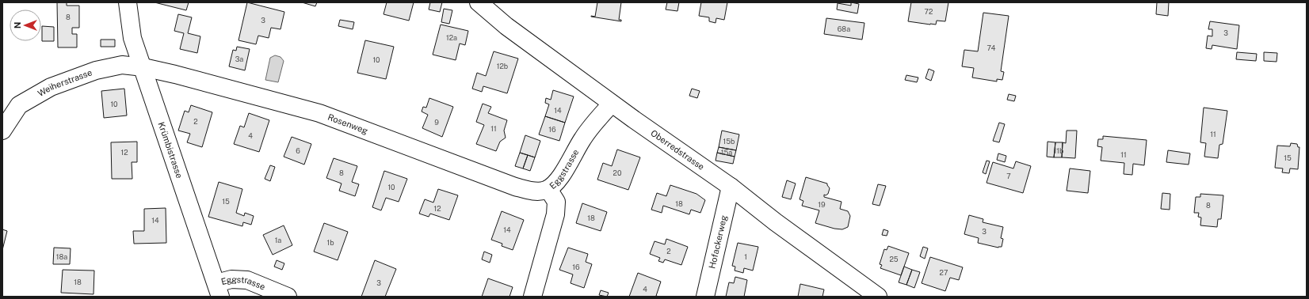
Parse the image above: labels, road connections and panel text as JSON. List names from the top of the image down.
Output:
{
  "streets": {
    "street": [
      "Weiherstrasse",
      "Rosenweg",
      "Krümbistrasse",
      "Oberredstrasse",
      "Eggstrasse",
      "Hofackerweg"
    ]
  },
  "crossings": [
    ["Weiherstrasse", "Rosenweg"],
    ["Weiherstrasse", "Krümbistrasse"],
    ["Rosenweg", "Krümbistrasse"],
    ["Rosenweg", "Eggstrasse"],
    ["Krümbistrasse", "Eggstrasse"],
    ["Oberredstrasse", "Eggstrasse"],
    ["Oberredstrasse", "Hofackerweg"]
  ],
  "house_numbers": [
    "72",
    "8",
    "3",
    "68a",
    "3",
    "12a",
    "74",
    "3a",
    "10",
    "12b",
    "10",
    "14",
    "2",
    "9",
    "11",
    "16",
    "11",
    "4",
    "15b",
    "6",
    "11b",
    "12",
    "15a",
    "11",
    "15",
    "8",
    "20",
    "7",
    "10",
    "15",
    "18",
    "19",
    "8",
    "12",
    "18",
    "14",
    "14",
    "3",
    "1a",
    "1b",
    "2",
    "18a",
    "1",
    "25",
    "16",
    "27",
    "18",
    "3",
    "4"
  ],
  "north": "left"
}
